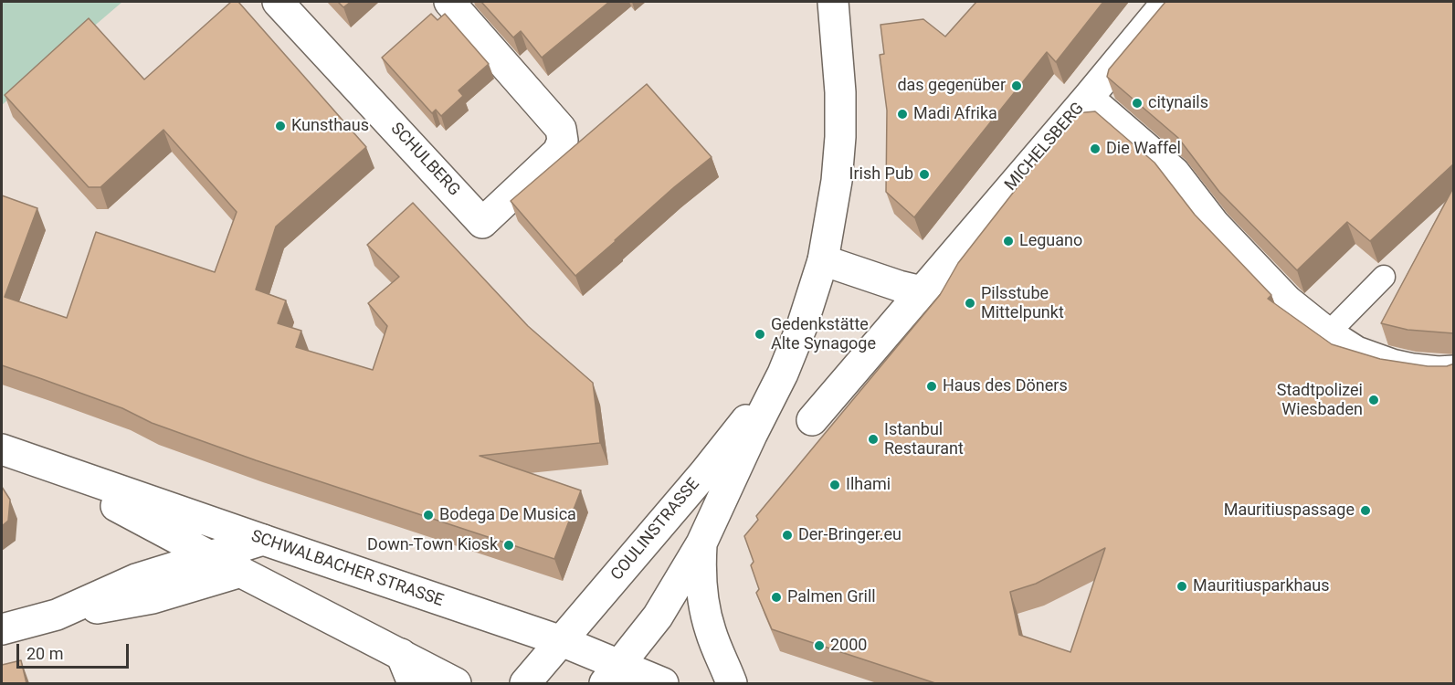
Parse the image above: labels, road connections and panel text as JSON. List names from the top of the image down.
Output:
{
  "streets": {
    "street": [
      "MICHELSBERG",
      "SCHULBERG",
      "COULINSTRASSE",
      "SCHWALBACHER STRASSE"
    ]
  },
  "crossings": [
    ["COULINSTRASSE", "SCHWALBACHER STRASSE"]
  ],
  "places": [
    "das gegenüber",
    "citynails",
    "Madi Afrika",
    "Kunsthaus",
    "Die Waffel",
    "Irish Pub",
    "Leguano",
    "Pilsstube Mittelpunkt",
    "Gedenkstätte Alte Synagoge",
    "Haus des Döners",
    "Stadtpolizei Wiesbaden",
    "Istanbul Restaurant",
    "Ilhami",
    "Mauritiuspassage",
    "Bodega De Musica",
    "Der-Bringer.eu",
    "Down-Town Kiosk",
    "Mauritiusparkhaus",
    "Palmen Grill",
    "2000"
  ],
  "scale_bar": "20 m"
}
